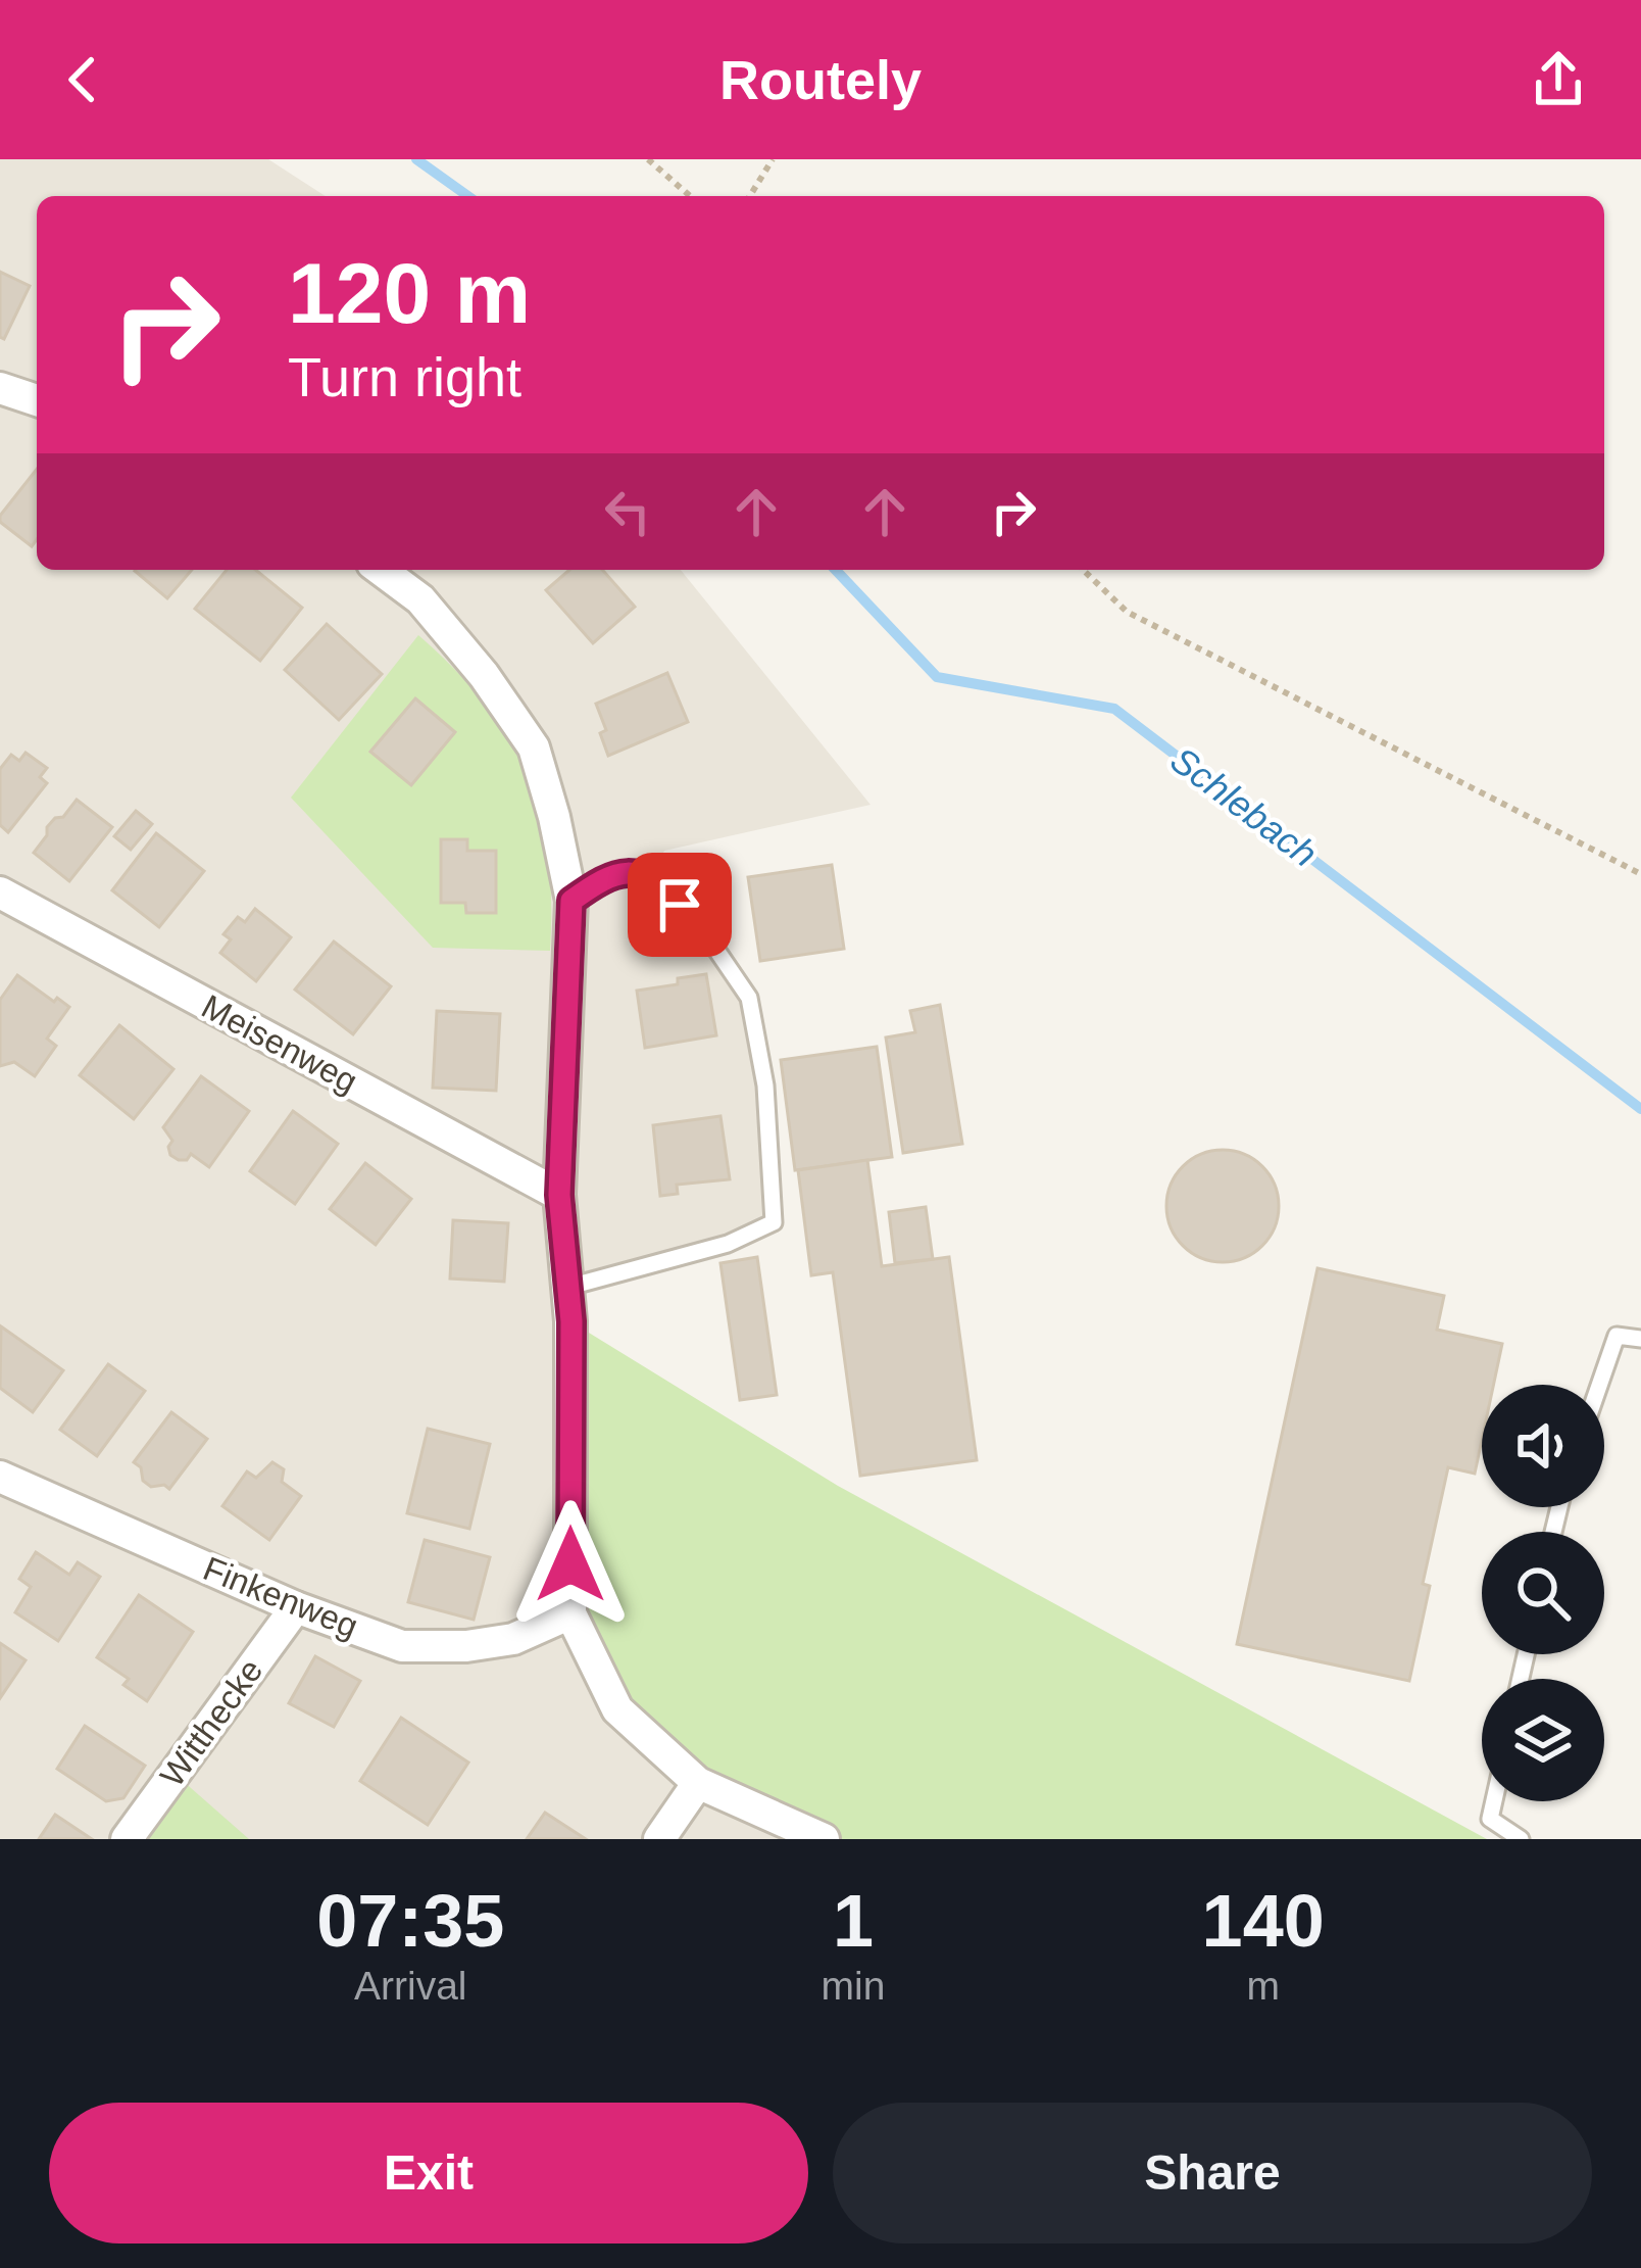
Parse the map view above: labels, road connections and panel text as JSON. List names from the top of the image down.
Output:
{
  "streets": {
    "street": ["Meisenweg", "Finkenweg", "Witthecke"]
  },
  "crossings": [
    ["Finkenweg", "Witthecke"]
  ],
  "water": ["Schlebach"],
  "page": {
    "header": "Routely",
    "turn": ["120 m", "Turn right"],
    "eta": [
      "07:35",
      "Arrival",
      "1",
      "min",
      "140",
      "m"
    ],
    "buttons": ["Exit", "Share"]
  }
}
